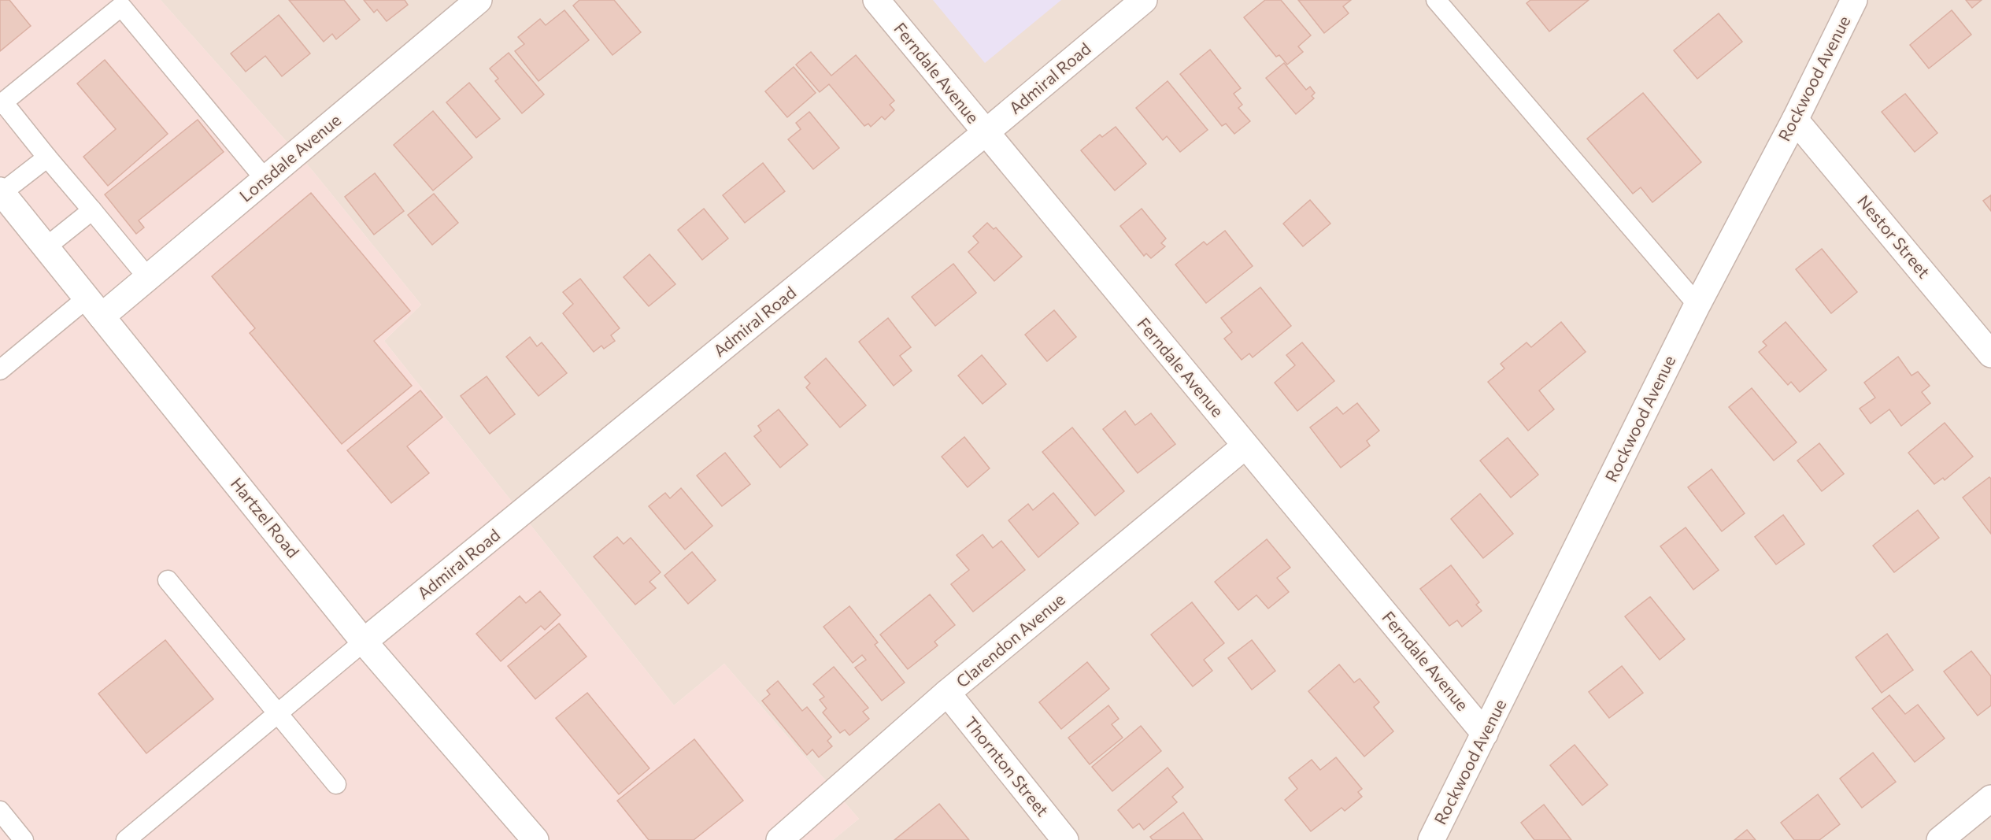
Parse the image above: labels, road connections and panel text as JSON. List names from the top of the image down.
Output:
{
  "streets": {
    "street": [
      "Ferndale Avenue",
      "Admiral Road",
      "Rockwood Avenue",
      "Lonsdale Avenue",
      "Nestor Street",
      "Hartzel Road",
      "Clarendon Avenue",
      "Thornton Street"
    ]
  },
  "crossings": [
    ["Ferndale Avenue", "Admiral Road"],
    ["Ferndale Avenue", "Rockwood Avenue"],
    ["Ferndale Avenue", "Clarendon Avenue"],
    ["Admiral Road", "Hartzel Road"],
    ["Rockwood Avenue", "Nestor Street"],
    ["Lonsdale Avenue", "Hartzel Road"],
    ["Clarendon Avenue", "Thornton Street"]
  ]
}
